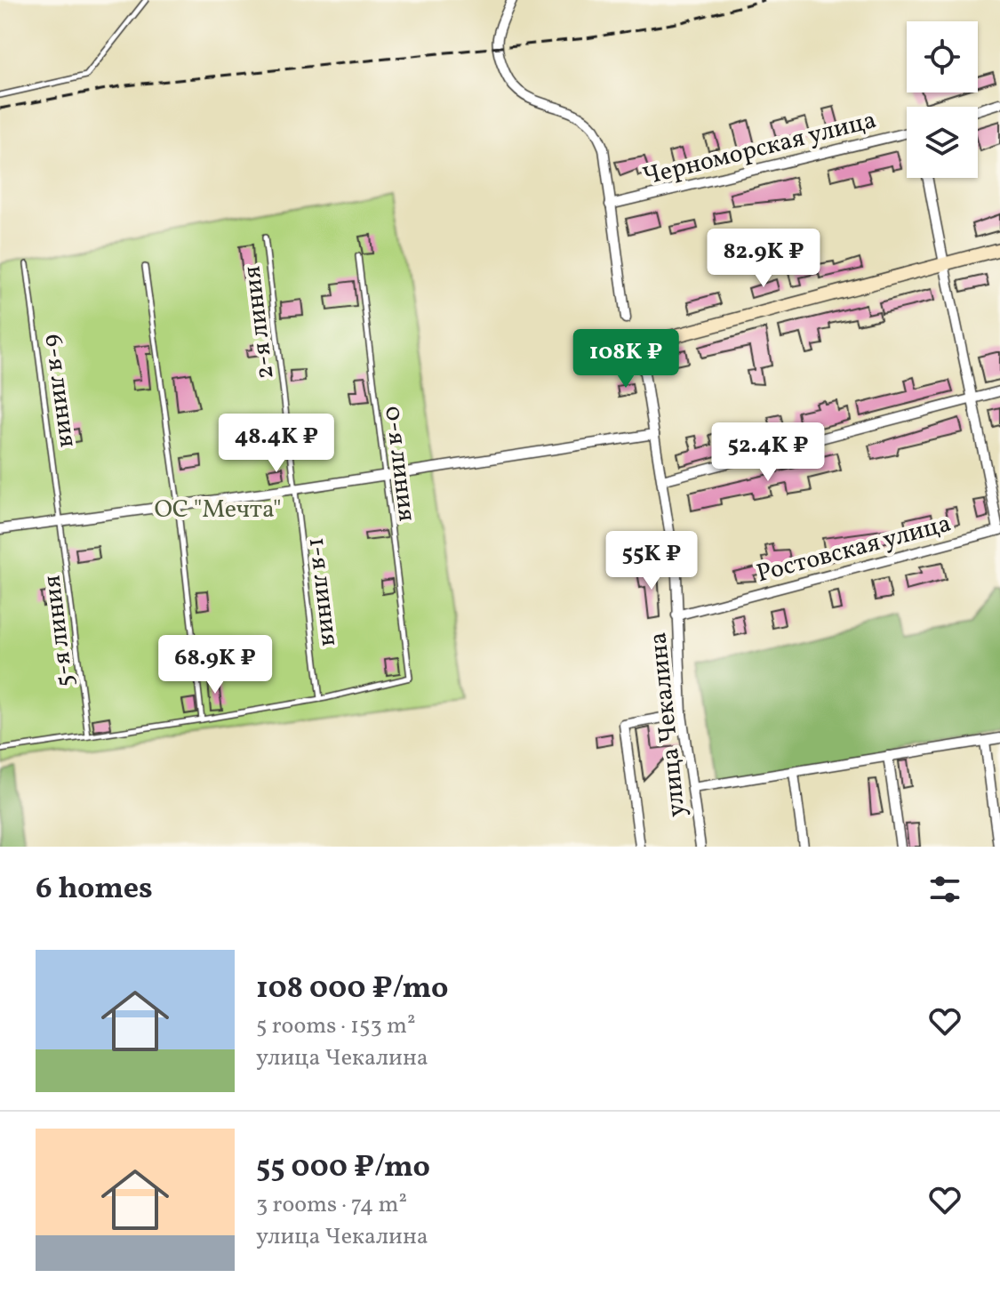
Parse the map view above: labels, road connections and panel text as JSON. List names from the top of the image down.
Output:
{
  "streets": {
    "street": ["Черноморская улица", "Ростовская улица", "улица Чекалина"],
    "lane": [
      "2-я линия",
      "6-я линия",
      "0-я линия",
      "1-я линия",
      "5-я линия"
    ]
  },
  "crossings": [
    ["2-я линия", "1-я линия"],
    ["6-я линия", "5-я линия"],
    ["0-я линия", "1-я линия"],
    ["Ростовская улица", "улица Чекалина"]
  ],
  "parks": ["ОС \"Мечта\""],
  "page": {
    "price": [
      "82.9K ₽",
      "108K ₽",
      "48.4K ₽",
      "52.4K ₽",
      "55K ₽",
      "68.9K ₽"
    ],
    "heading": "6 homes",
    "list": [
      {
        "name": "108 000 ₽/mo",
        "note": "5 rooms · 153 m² · улица Чекалина"
      },
      {
        "name": "55 000 ₽/mo",
        "note": "3 rooms · 74 m² · улица Чекалина"
      }
    ]
  }
}
